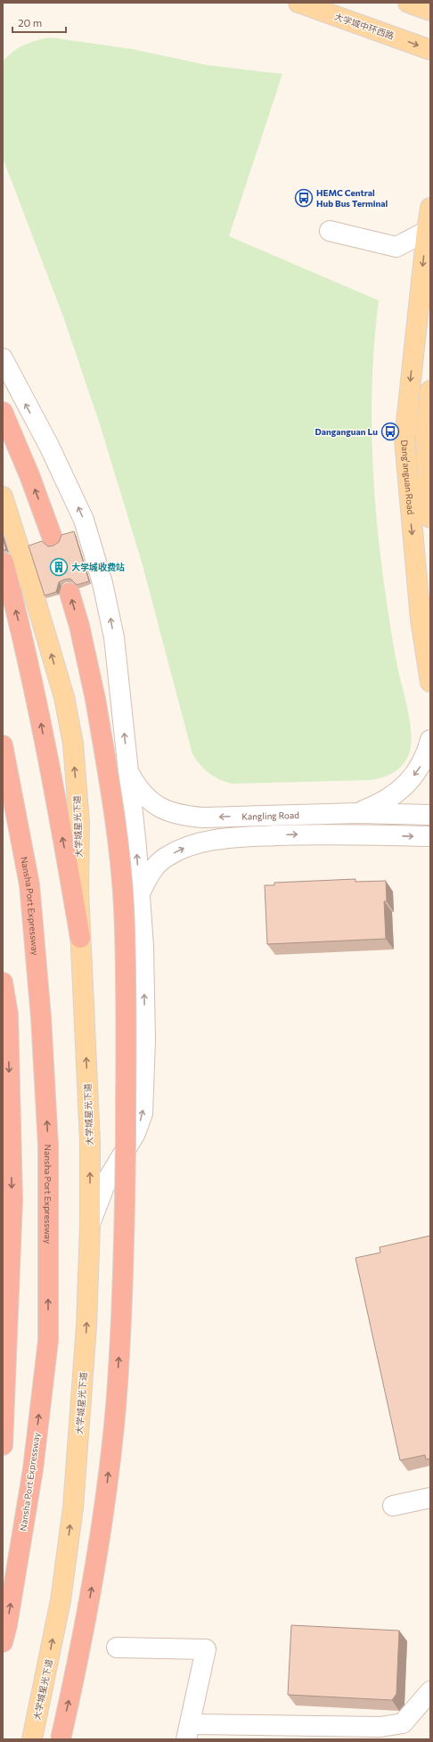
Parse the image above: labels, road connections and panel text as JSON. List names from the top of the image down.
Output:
{
  "streets": {
    "highway": ["Nansha Port Expressway"],
    "main road": ["大学城中环西路", "Dang'anguan Road", "大学城星光下道"],
    "street": ["Kangling Road"]
  },
  "one_way": [
    "大学城中环西路",
    "Dang'anguan Road",
    "Kangling Road",
    "大学城星光下道"
  ],
  "places": {
    "bus stop": ["HEMC Central Hub Bus Terminal", "Danganguan Lu"],
    "building": ["大学城收费站"]
  },
  "scale_bar": "20 m"
}
